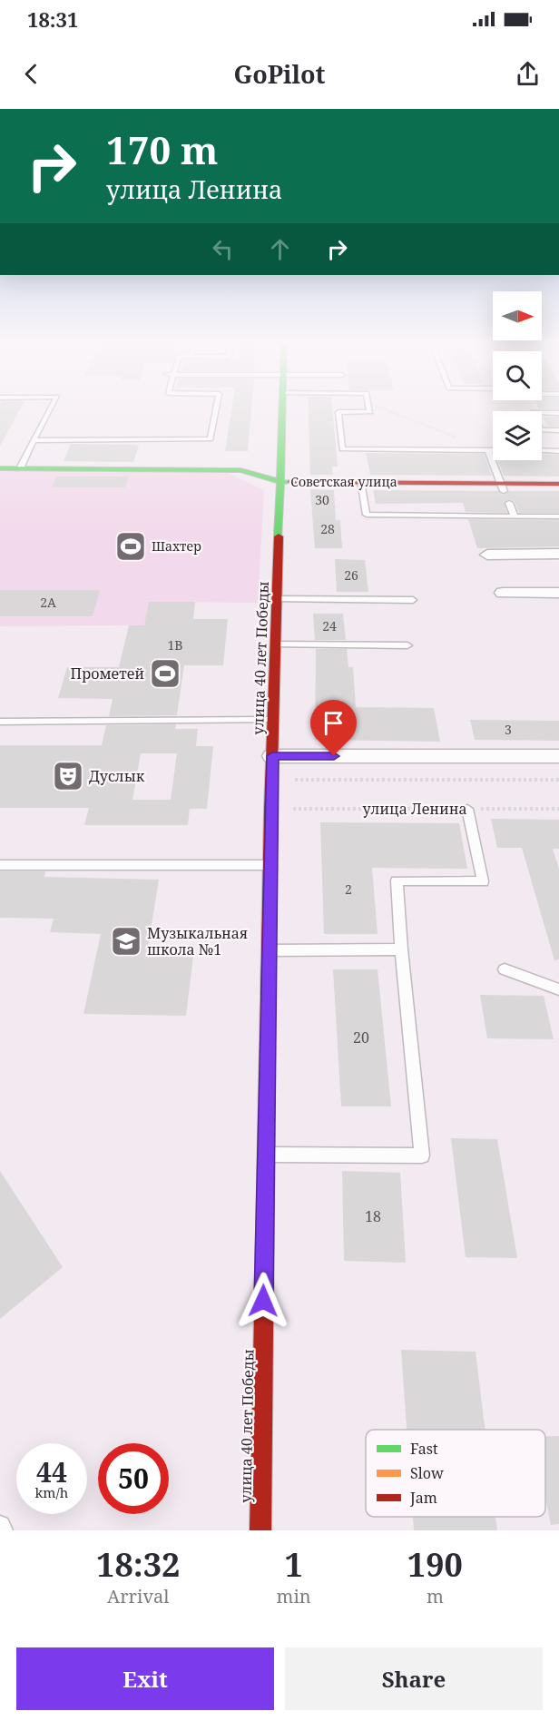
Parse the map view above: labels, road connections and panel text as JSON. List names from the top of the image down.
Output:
{
  "streets": {
    "main road": ["Советская улица", "улица 40 лет Победы"],
    "path": ["улица Ленина"]
  },
  "crossings": [
    ["Советская улица", "улица 40 лет Победы"],
    ["улица 40 лет Победы", "улица Ленина"]
  ],
  "places": {
    "sports": ["Шахтер", "Прометей"],
    "theatre": ["Дуслык"],
    "school or university": ["Музыкальная школа №1"]
  },
  "house_numbers": [
    "30",
    "28",
    "26",
    "2А",
    "24",
    "1В",
    "3",
    "2",
    "20",
    "18"
  ],
  "legend": ["Fast", "Slow", "Jam"],
  "north": "right",
  "page": {
    "status": "18:31",
    "header": "GoPilot",
    "turn": ["170 m", "улица Ленина"],
    "speed": "44 km/h",
    "limit": "50",
    "eta": [
      "18:32",
      "Arrival",
      "1",
      "min",
      "190",
      "m"
    ],
    "buttons": ["Exit", "Share"]
  }
}
